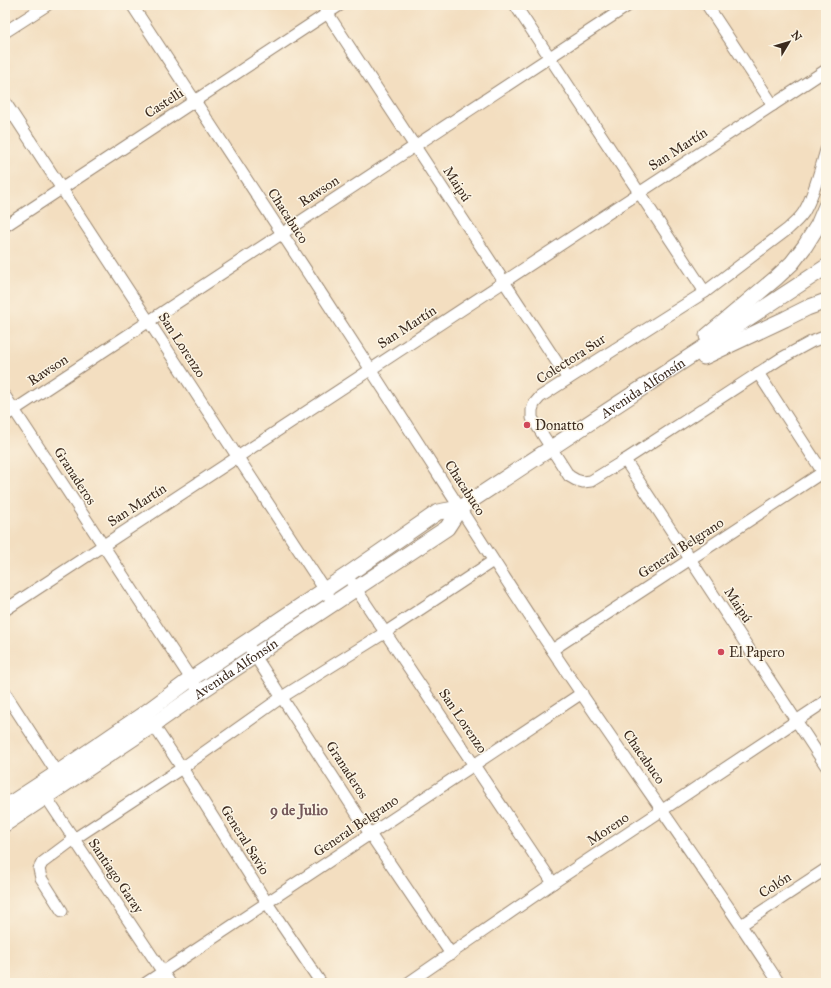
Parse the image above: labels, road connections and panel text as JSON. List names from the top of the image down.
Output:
{
  "streets": {
    "main road": ["Avenida Alfonsín"],
    "street": [
      "Castelli",
      "San Martín",
      "Maipú",
      "Rawson",
      "Chacabuco",
      "San Lorenzo",
      "Colectora Sur",
      "Granaderos",
      "General Belgrano",
      "Moreno",
      "General Savio",
      "Santiago Garay",
      "Colón"
    ]
  },
  "crossings": [
    ["Castelli", "Maipú"],
    ["Castelli", "Chacabuco"],
    ["Castelli", "San Lorenzo"],
    ["San Martín", "Maipú"],
    ["San Martín", "Chacabuco"],
    ["San Martín", "San Lorenzo"],
    ["San Martín", "Granaderos"],
    ["Maipú", "Rawson"],
    ["Maipú", "Colectora Sur"],
    ["Maipú", "General Belgrano"],
    ["Maipú", "Moreno"],
    ["Rawson", "Chacabuco"],
    ["Rawson", "San Lorenzo"],
    ["Rawson", "Granaderos"],
    ["Chacabuco", "Avenida Alfonsín"],
    ["Chacabuco", "General Belgrano"],
    ["Chacabuco", "Moreno"],
    ["Chacabuco", "Colón"],
    ["San Lorenzo", "Avenida Alfonsín"],
    ["San Lorenzo", "General Belgrano"],
    ["San Lorenzo", "Moreno"],
    ["Colectora Sur", "Avenida Alfonsín"],
    ["Avenida Alfonsín", "Granaderos"],
    ["Avenida Alfonsín", "General Savio"],
    ["Avenida Alfonsín", "Santiago Garay"],
    ["Granaderos", "General Belgrano"],
    ["Granaderos", "Moreno"],
    ["General Belgrano", "General Savio"],
    ["General Belgrano", "Santiago Garay"]
  ],
  "districts": ["9 de Julio"],
  "places": ["Donatto", "El Papero"],
  "north": "top right"
}
